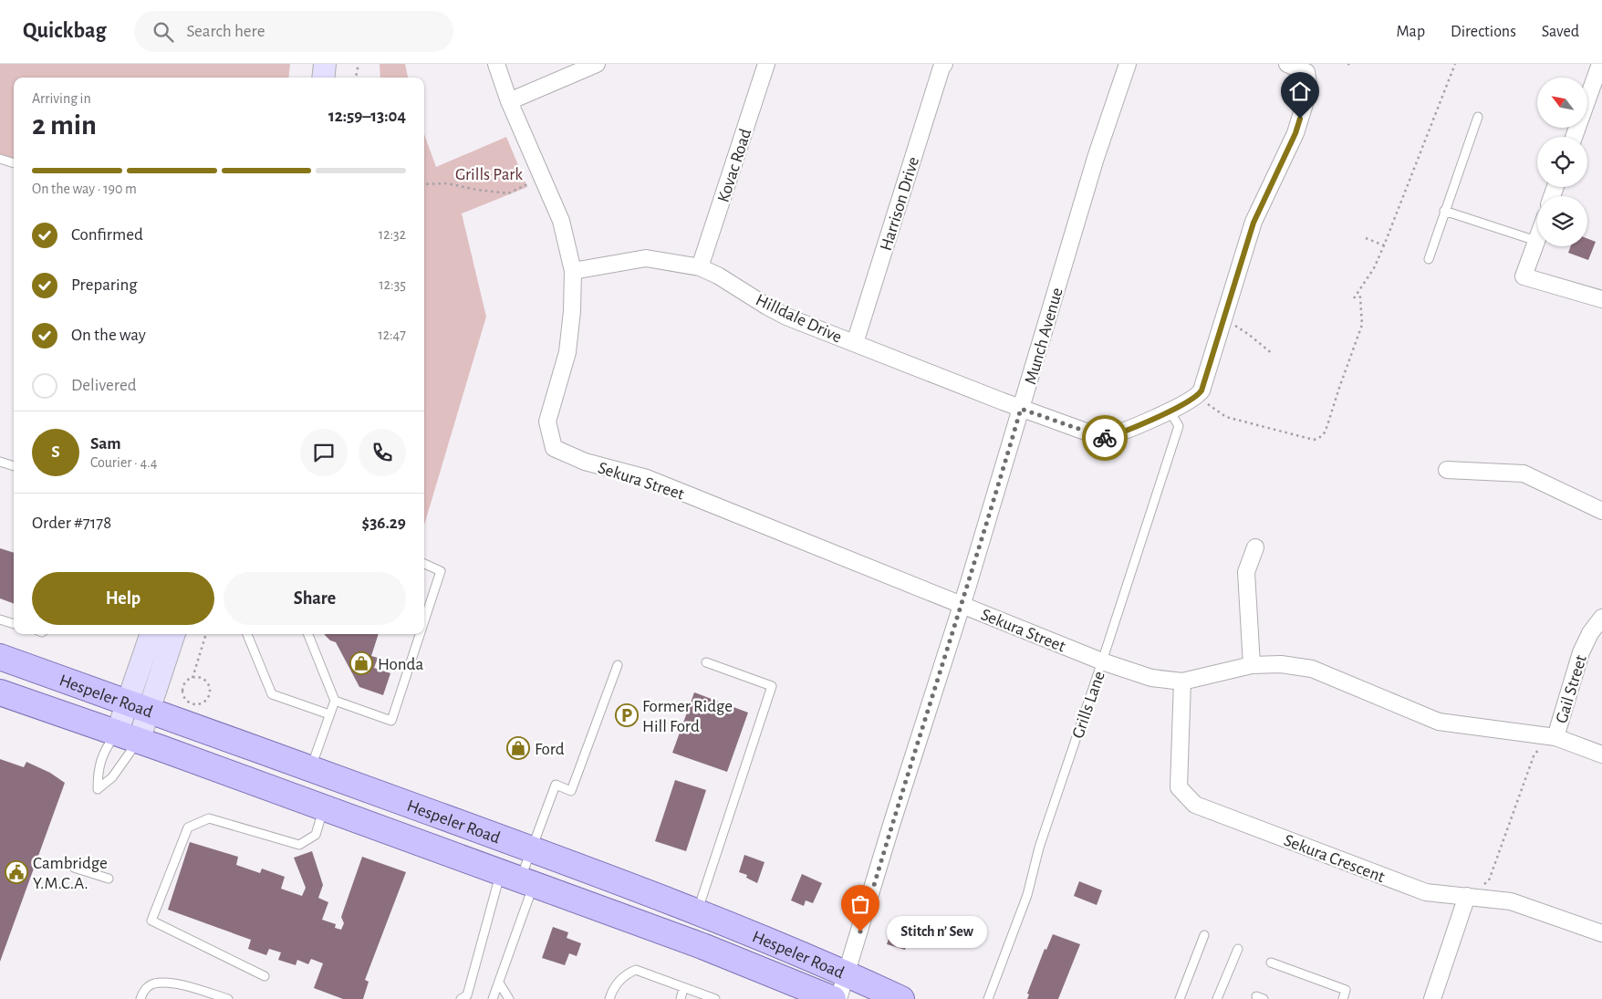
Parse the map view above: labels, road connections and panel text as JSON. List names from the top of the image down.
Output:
{
  "streets": {
    "main road": ["Hespeler Road"],
    "street": [
      "Kovac Road",
      "Harrison Drive",
      "Hilldale Drive",
      "Munch Avenue",
      "Sekura Street",
      "Gail Street",
      "Sekura Crescent"
    ],
    "lane": ["Grills Lane"]
  },
  "crossings": [
    ["Kovac Road", "Hilldale Drive"],
    ["Harrison Drive", "Hilldale Drive"],
    ["Hilldale Drive", "Munch Avenue"],
    ["Hilldale Drive", "Sekura Street"],
    ["Hilldale Drive", "Grills Lane"],
    ["Munch Avenue", "Sekura Street"],
    ["Munch Avenue", "Hespeler Road"],
    ["Sekura Street", "Grills Lane"]
  ],
  "parks": ["Grills Park"],
  "places": {
    "shop": ["Honda", "Ford"],
    "parking": ["Former Ridge Hill Ford"],
    "public building": ["Cambridge Y.M.C.A."],
    "other": ["Stitch n’ Sew"]
  },
  "north": "top left",
  "page": {
    "header": "Quickbag",
    "search": "Search here",
    "nav": ["Map", "Directions", "Saved"],
    "heading": ["2 min", "Arriving in", "12:59–13:04"],
    "panel": [
      "Sam",
      "Courier · 4.4",
      "Order #7178",
      "$36.29"
    ],
    "bar": "On the way · 190 m",
    "list": [
      ["Confirmed", "12:32"],
      ["Preparing", "12:35"],
      ["On the way", "12:47"],
      "Delivered"
    ],
    "round": "S",
    "buttons": ["Help", "Share"],
    "bubble": "Stitch n’ Sew"
  }
}
